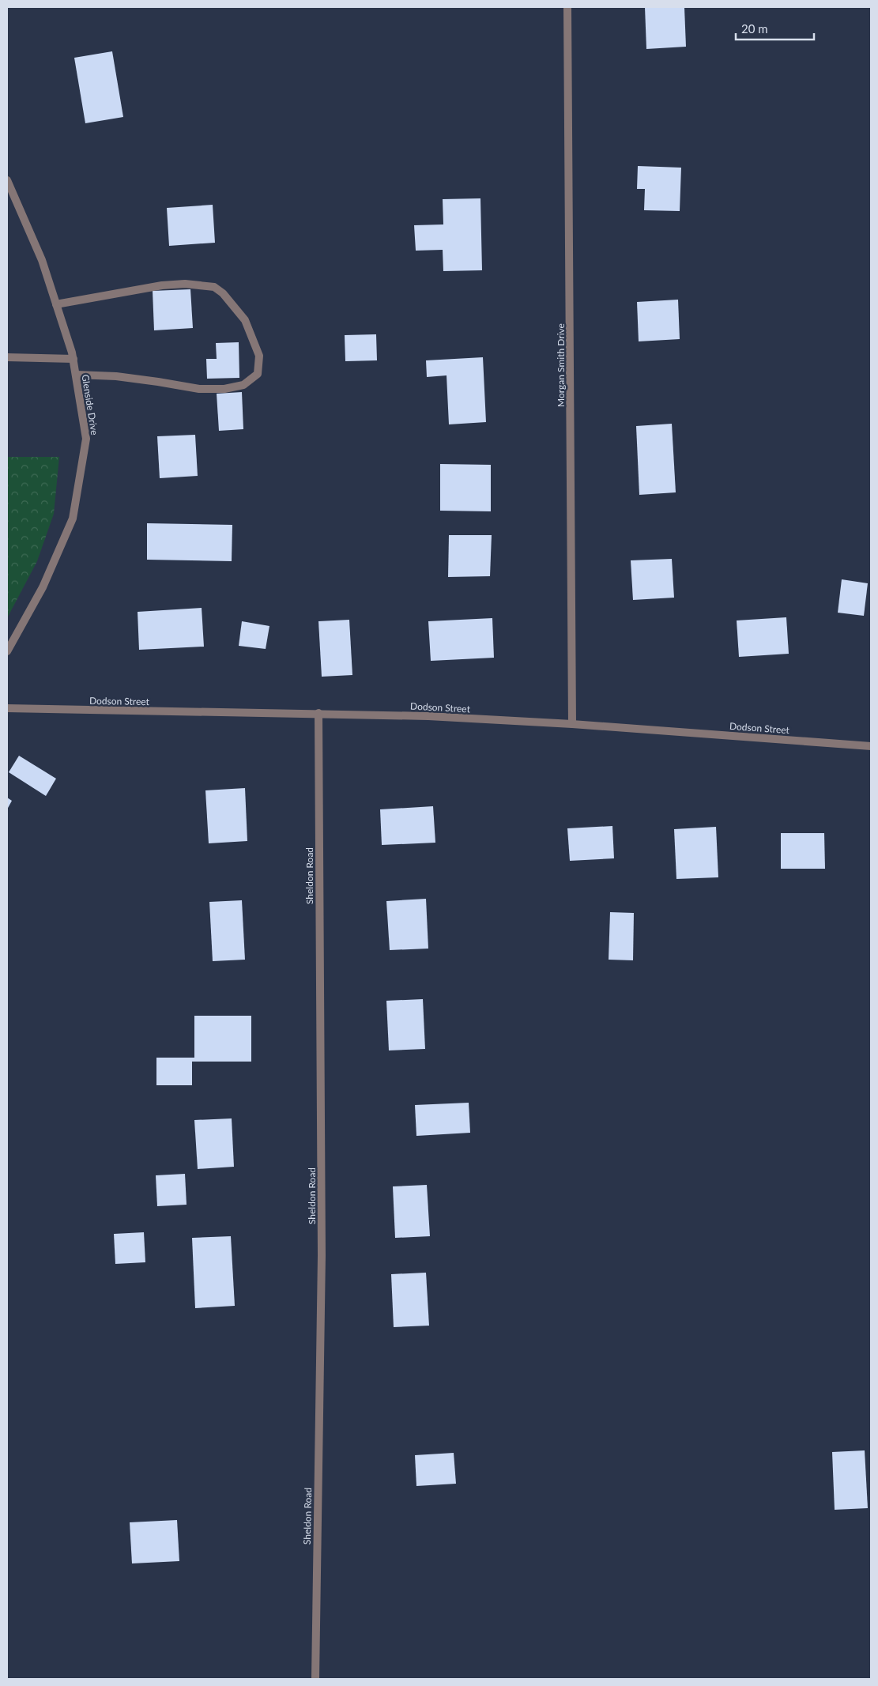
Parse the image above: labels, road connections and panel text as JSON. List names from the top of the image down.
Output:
{
  "streets": {
    "street": [
      "Morgan Smith Drive",
      "Glenside Drive",
      "Dodson Street",
      "Sheldon Road"
    ]
  },
  "crossings": [
    ["Morgan Smith Drive", "Dodson Street"],
    ["Dodson Street", "Sheldon Road"]
  ],
  "scale_bar": "20 m"
}
